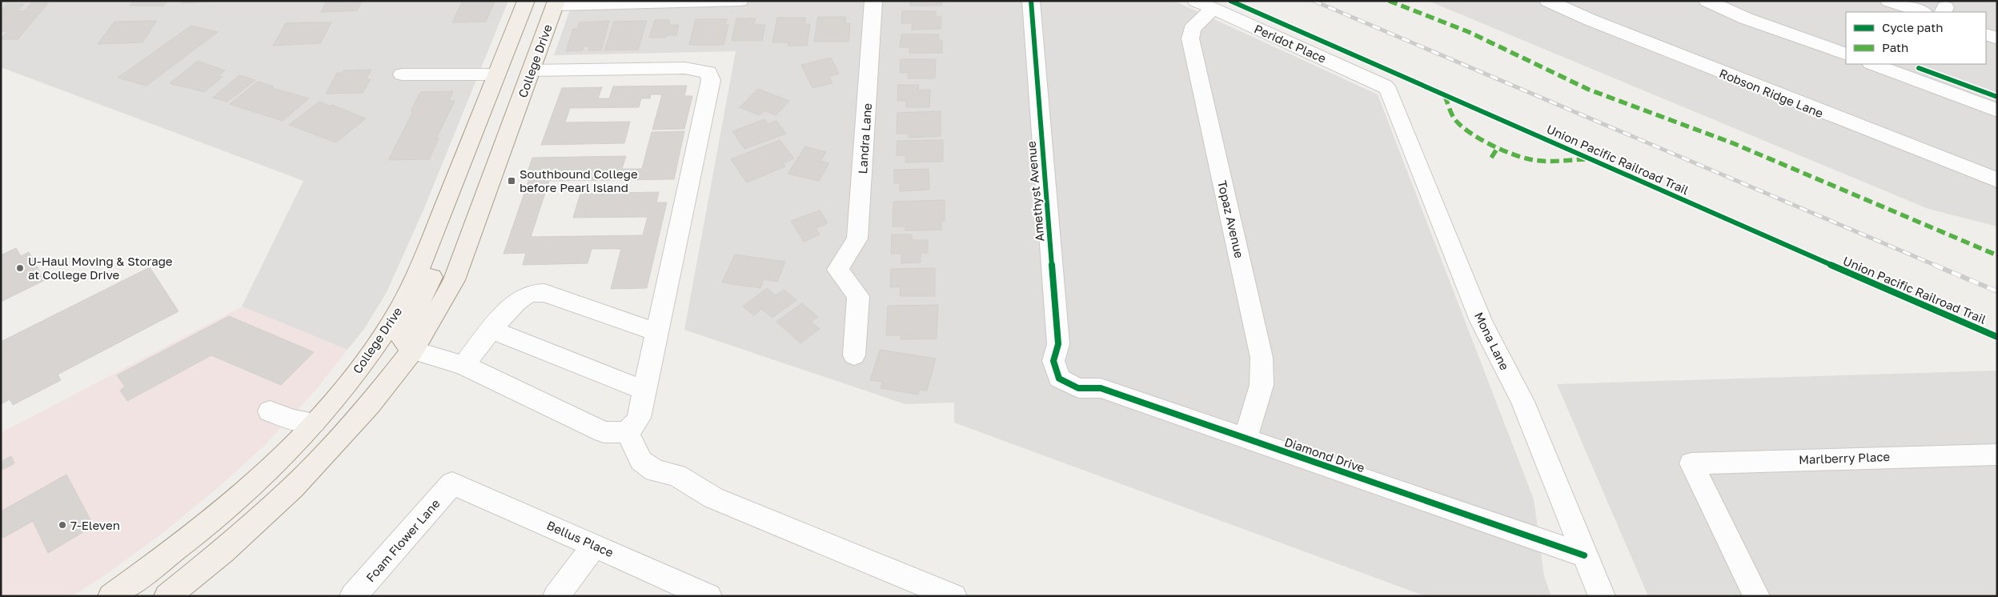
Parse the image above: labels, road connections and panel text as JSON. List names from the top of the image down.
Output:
{
  "streets": {
    "main road": ["College Drive"],
    "street": [
      "Peridot Place",
      "Robson Ridge Lane",
      "Landra Lane",
      "Amethyst Avenue",
      "Topaz Avenue",
      "Mona Lane",
      "Diamond Drive",
      "Marlberry Place",
      "Bellus Place",
      "Foam Flower Lane"
    ],
    "cycle path": ["Union Pacific Railroad Trail"]
  },
  "crossings": [
    ["Peridot Place", "Topaz Avenue"],
    ["Peridot Place", "Mona Lane"],
    ["Amethyst Avenue", "Diamond Drive"],
    ["Topaz Avenue", "Diamond Drive"],
    ["Mona Lane", "Diamond Drive"],
    ["Bellus Place", "Foam Flower Lane"]
  ],
  "places": {
    "transit": ["Southbound College before Pearl Island"],
    "other": ["U-Haul Moving & Storage at College Drive", "7-Eleven"]
  },
  "legend": ["Cycle path", "Path"]
}
